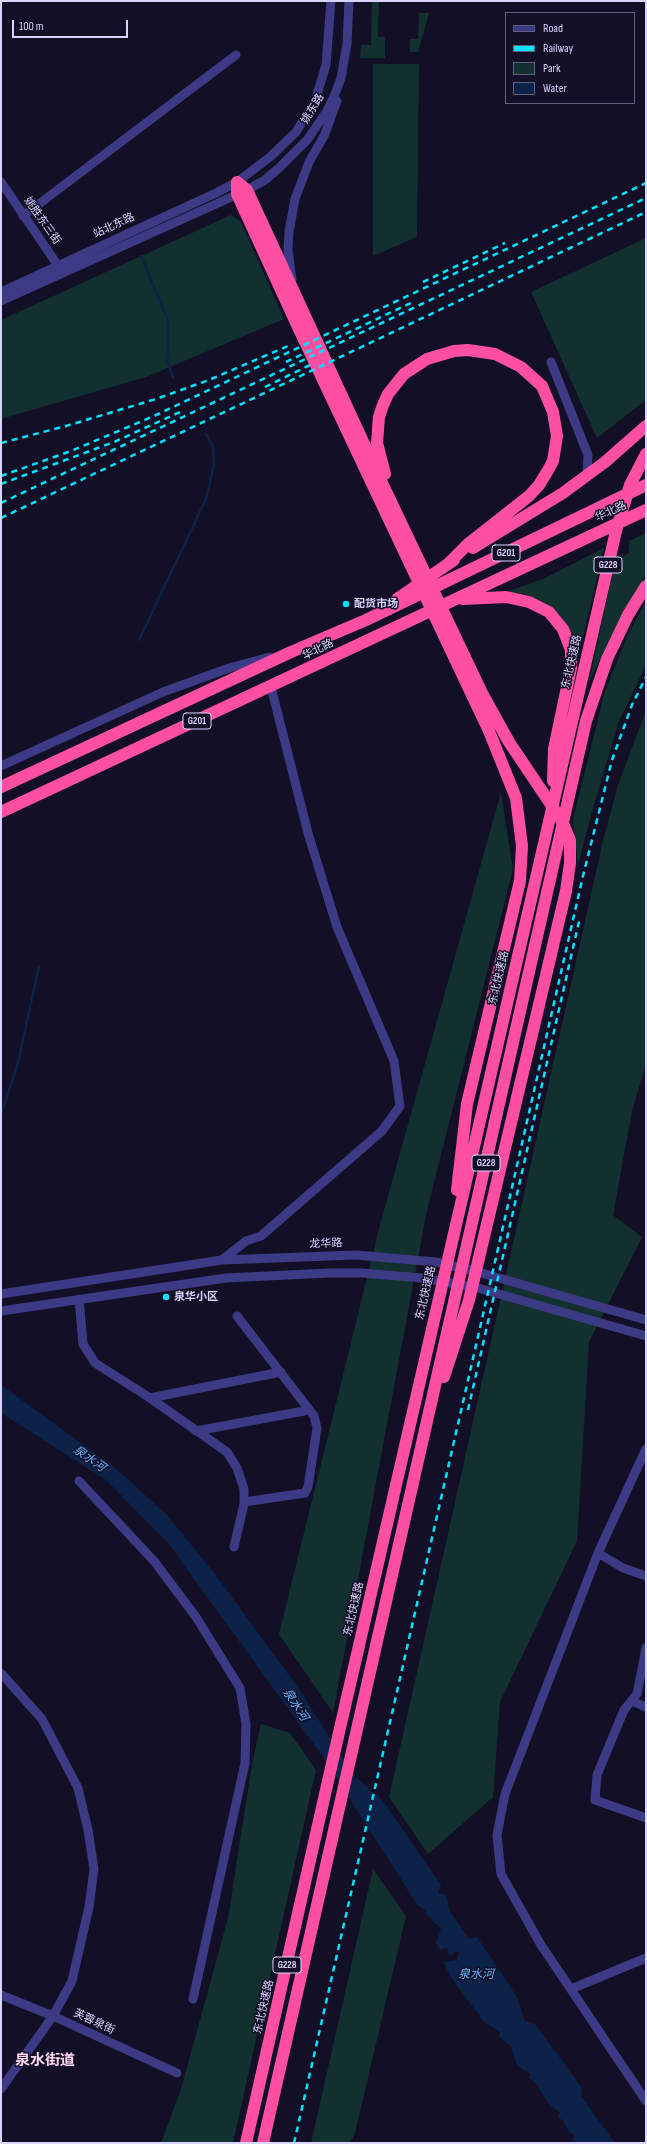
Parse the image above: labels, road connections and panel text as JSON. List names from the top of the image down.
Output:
{
  "streets": {
    "highway": [
      "华北路",
      "G201",
      "G228",
      "东北快速路"
    ],
    "street": [
      "姚东路",
      "姚胜东三街",
      "站北东路",
      "龙华路",
      "芙蓉泉街"
    ]
  },
  "crossings": [
    ["姚东路", "站北东路"],
    ["姚胜东三街", "站北东路"]
  ],
  "districts": ["泉水街道"],
  "water": ["泉水河"],
  "places": ["配货市场", "泉华小区"],
  "legend": [
    "Road",
    "Railway",
    "Park",
    "Water"
  ],
  "scale_bar": "100 m"
}
